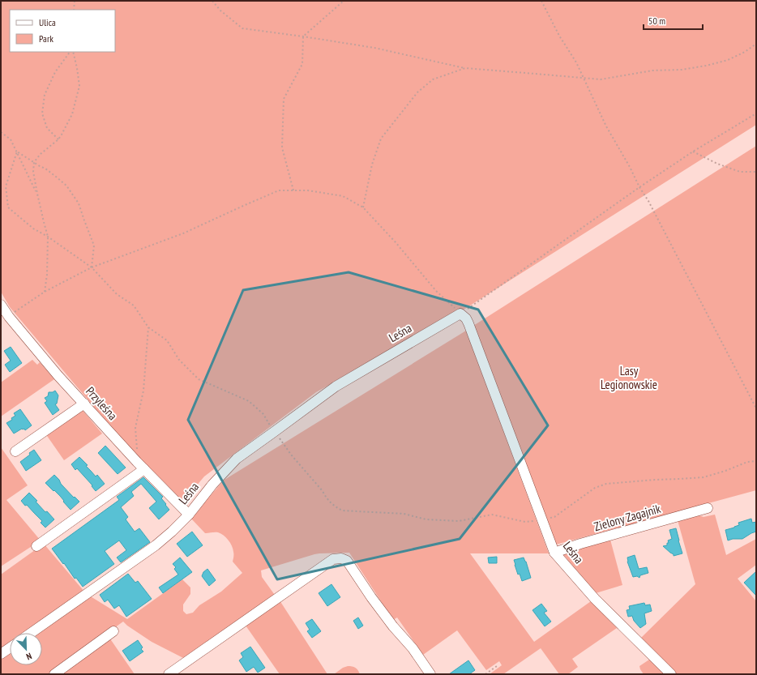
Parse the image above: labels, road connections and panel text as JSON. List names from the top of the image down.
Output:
{
  "streets": {
    "street": ["Leśna", "Przyleśna", "Zielony Zagajnik"]
  },
  "crossings": [
    ["Leśna", "Przyleśna"],
    ["Leśna", "Zielony Zagajnik"]
  ],
  "parks": ["Lasy Legionowskie"],
  "legend": ["Ulica", "Park"],
  "scale_bar": "50 m",
  "north": "bottom right"
}
